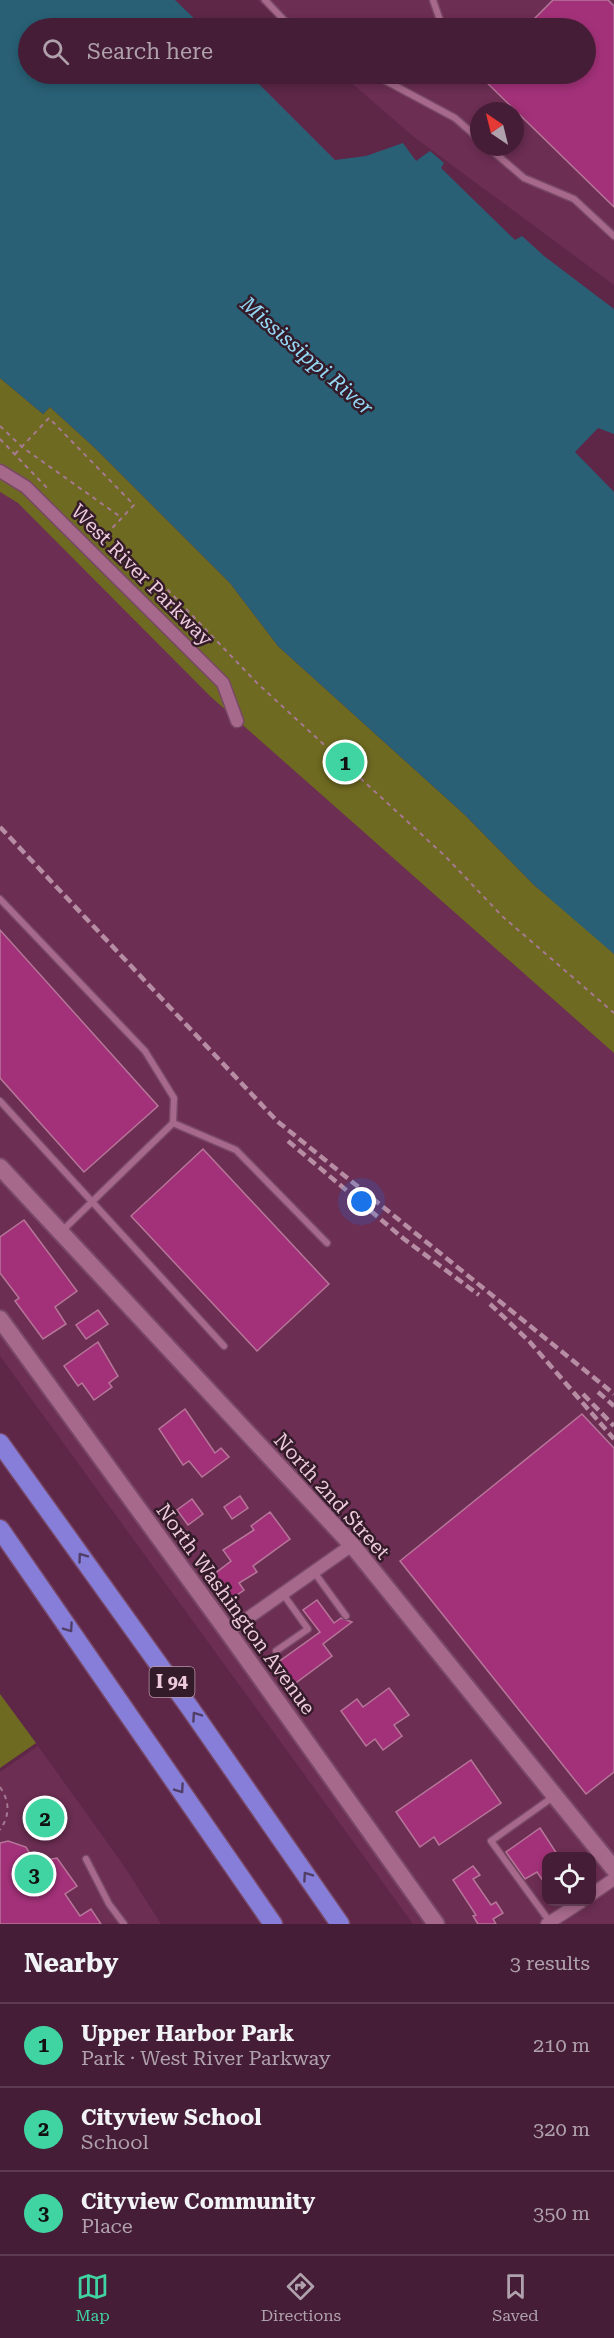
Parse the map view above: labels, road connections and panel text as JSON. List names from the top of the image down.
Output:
{
  "streets": {
    "highway": ["I 94"],
    "street": ["West River Parkway", "North 2nd Street", "North Washington Avenue"]
  },
  "water": ["Mississippi River"],
  "north": "top left",
  "page": {
    "search": "Search here",
    "pins": ["1", "2", "3"],
    "heading": ["Nearby", "3 results"],
    "list": [
      {
        "mark": "1",
        "name": "Upper Harbor Park",
        "note": "Park · West River Parkway",
        "value": "210 m"
      },
      {
        "mark": "2",
        "name": "Cityview School",
        "note": "School",
        "value": "320 m"
      },
      {
        "mark": "3",
        "name": "Cityview Community",
        "note": "Place",
        "value": "350 m"
      }
    ],
    "nav": ["Map", "Directions", "Saved"]
  }
}
